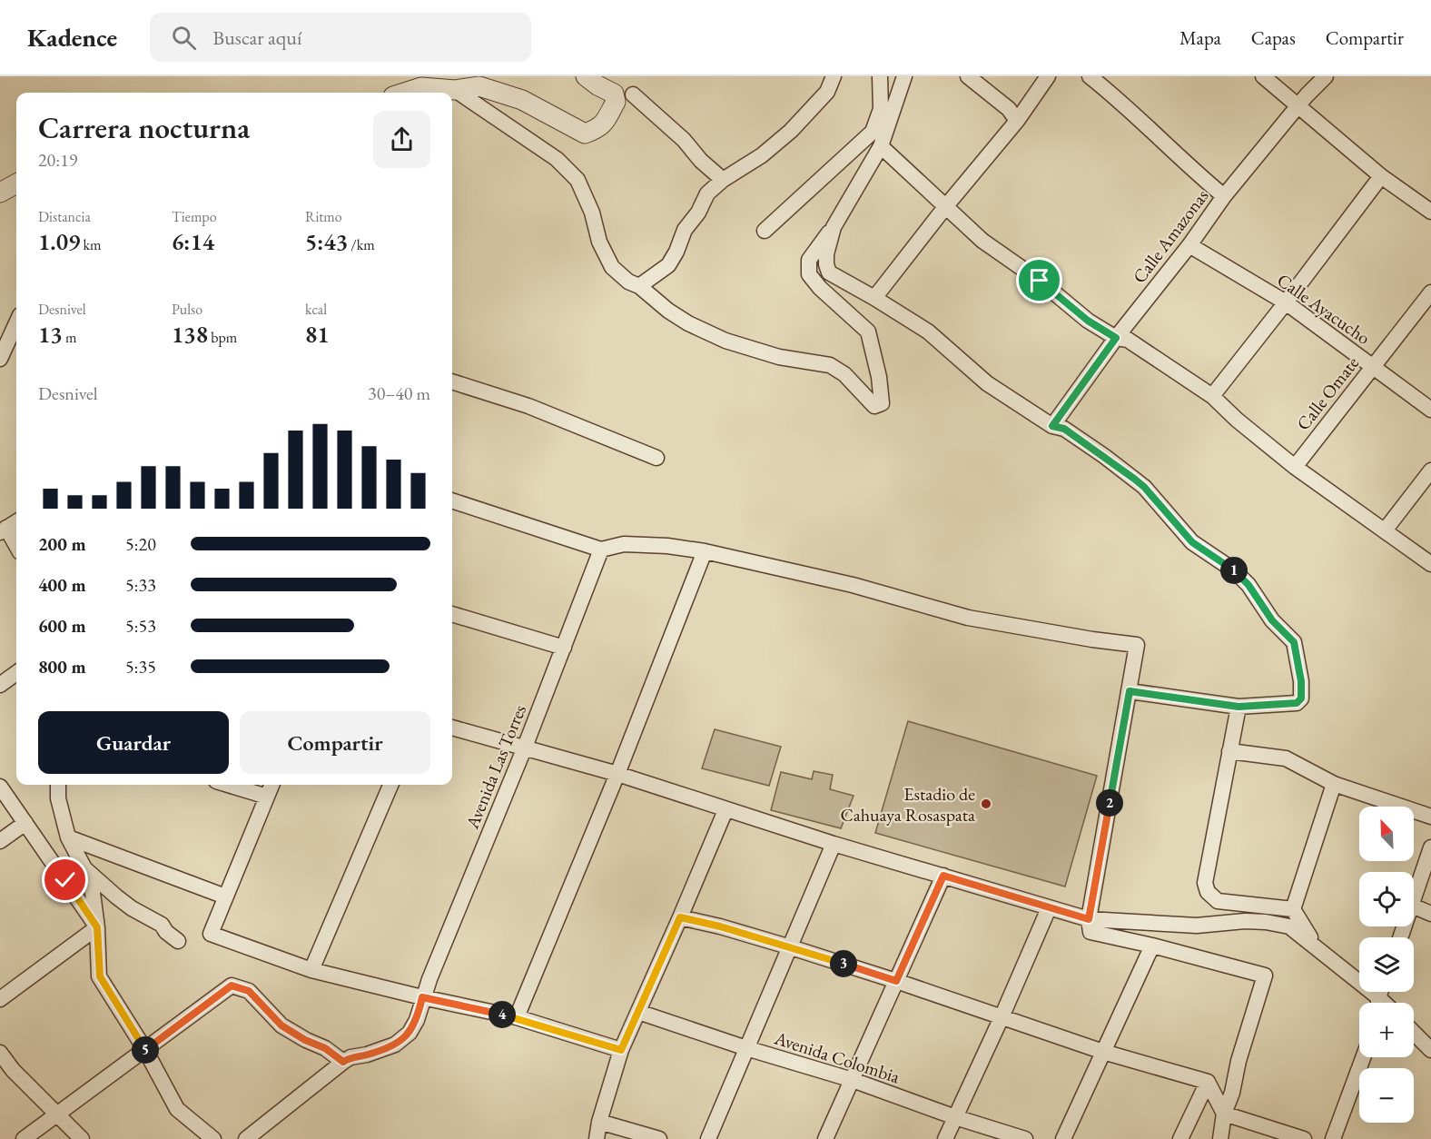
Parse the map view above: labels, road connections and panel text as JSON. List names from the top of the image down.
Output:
{
  "streets": {
    "street": [
      "Calle Amazonas",
      "Calle Ayacucho",
      "Calle Omate",
      "Avenida Las Torres",
      "Avenida Colombia"
    ]
  },
  "crossings": [
    ["Calle Amazonas", "Calle Ayacucho"],
    ["Calle Ayacucho", "Calle Omate"]
  ],
  "places": ["Estadio de Cahuaya Rosaspata"],
  "north": "top left",
  "page": {
    "header": "Kadence",
    "search": "Buscar aquí",
    "nav": ["Mapa", "Capas", "Compartir"],
    "heading": ["Carrera nocturna", "20:19"],
    "stats": [
      ["Distancia", "1.09 km"],
      ["Tiempo", "6:14"],
      ["Ritmo", "5:43 /km"],
      ["Desnivel", "13 m"],
      ["Pulso", "138 bpm"],
      ["kcal", "81"]
    ],
    "chart": ["Desnivel", "30–40 m"],
    "list": [
      {
        "name": "200 m",
        "note": "5:20"
      },
      {
        "name": "400 m",
        "note": "5:33"
      },
      {
        "name": "600 m",
        "note": "5:53"
      },
      {
        "name": "800 m",
        "note": "5:35"
      }
    ],
    "pins": [
      "1",
      "2",
      "3",
      "4",
      "5"
    ],
    "buttons": ["Guardar", "Compartir"],
    "map_buttons": ["+", "−"]
  }
}
